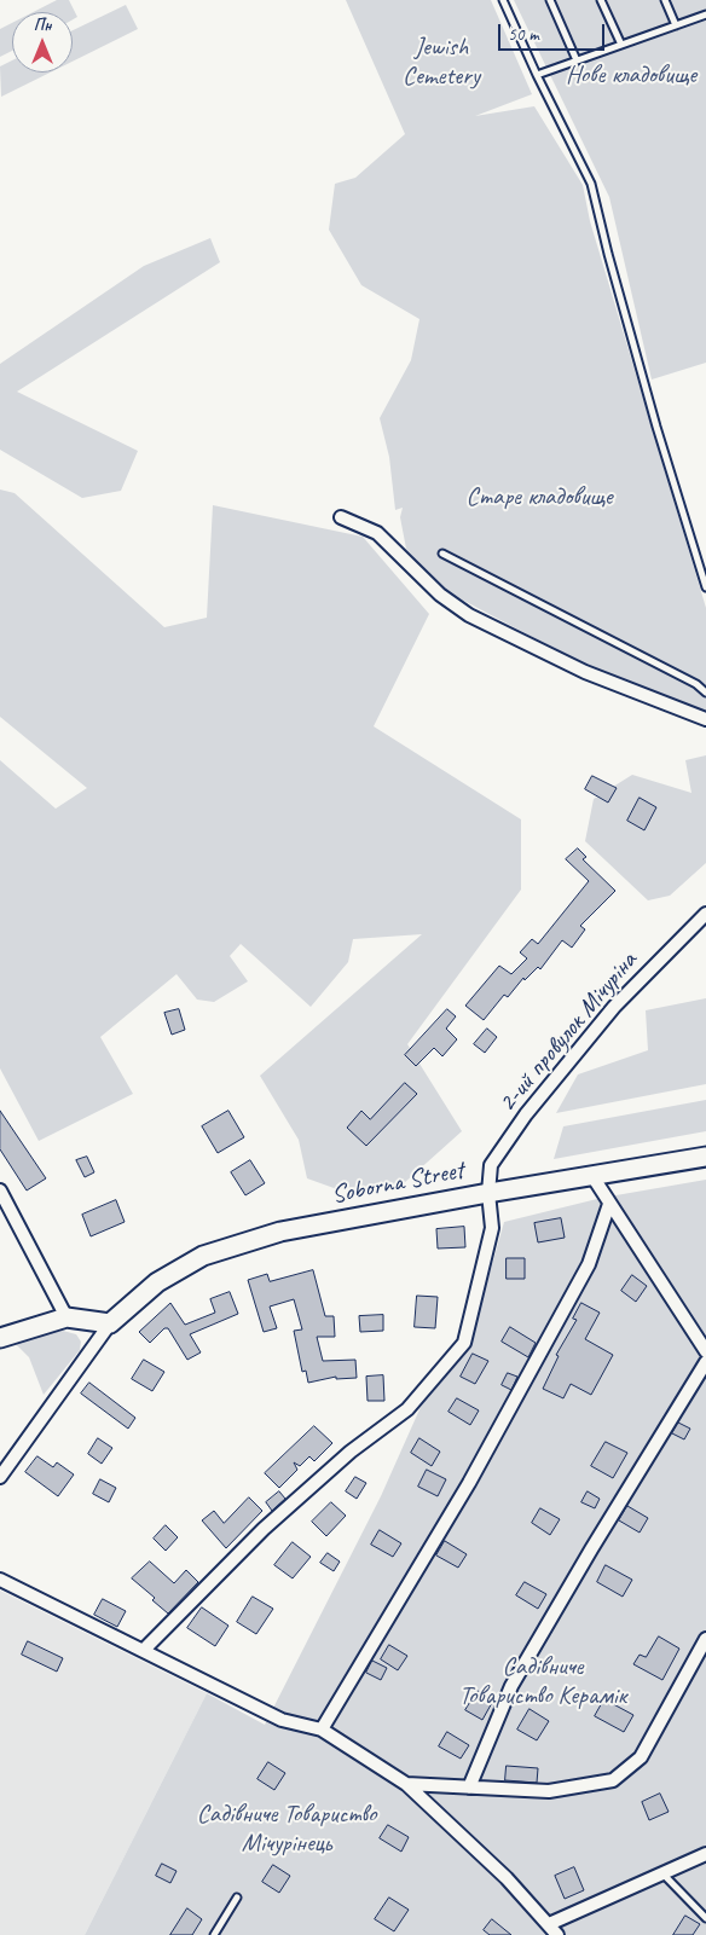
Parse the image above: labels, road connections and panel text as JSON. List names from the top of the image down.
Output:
{
  "streets": {
    "main road": ["Soborna Street"],
    "street": ["2-ий провулок Мічуріна"]
  },
  "crossings": [
    ["2-ий провулок Мічуріна", "Soborna Street"]
  ],
  "parks": [
    "Jewish Cemetery",
    "Нове кладовище",
    "Старе кладовище",
    "Садівниче Товариство Керамік",
    "Садівниче Товариство Мічурінець"
  ],
  "scale_bar": "50 m",
  "north": "top"
}
